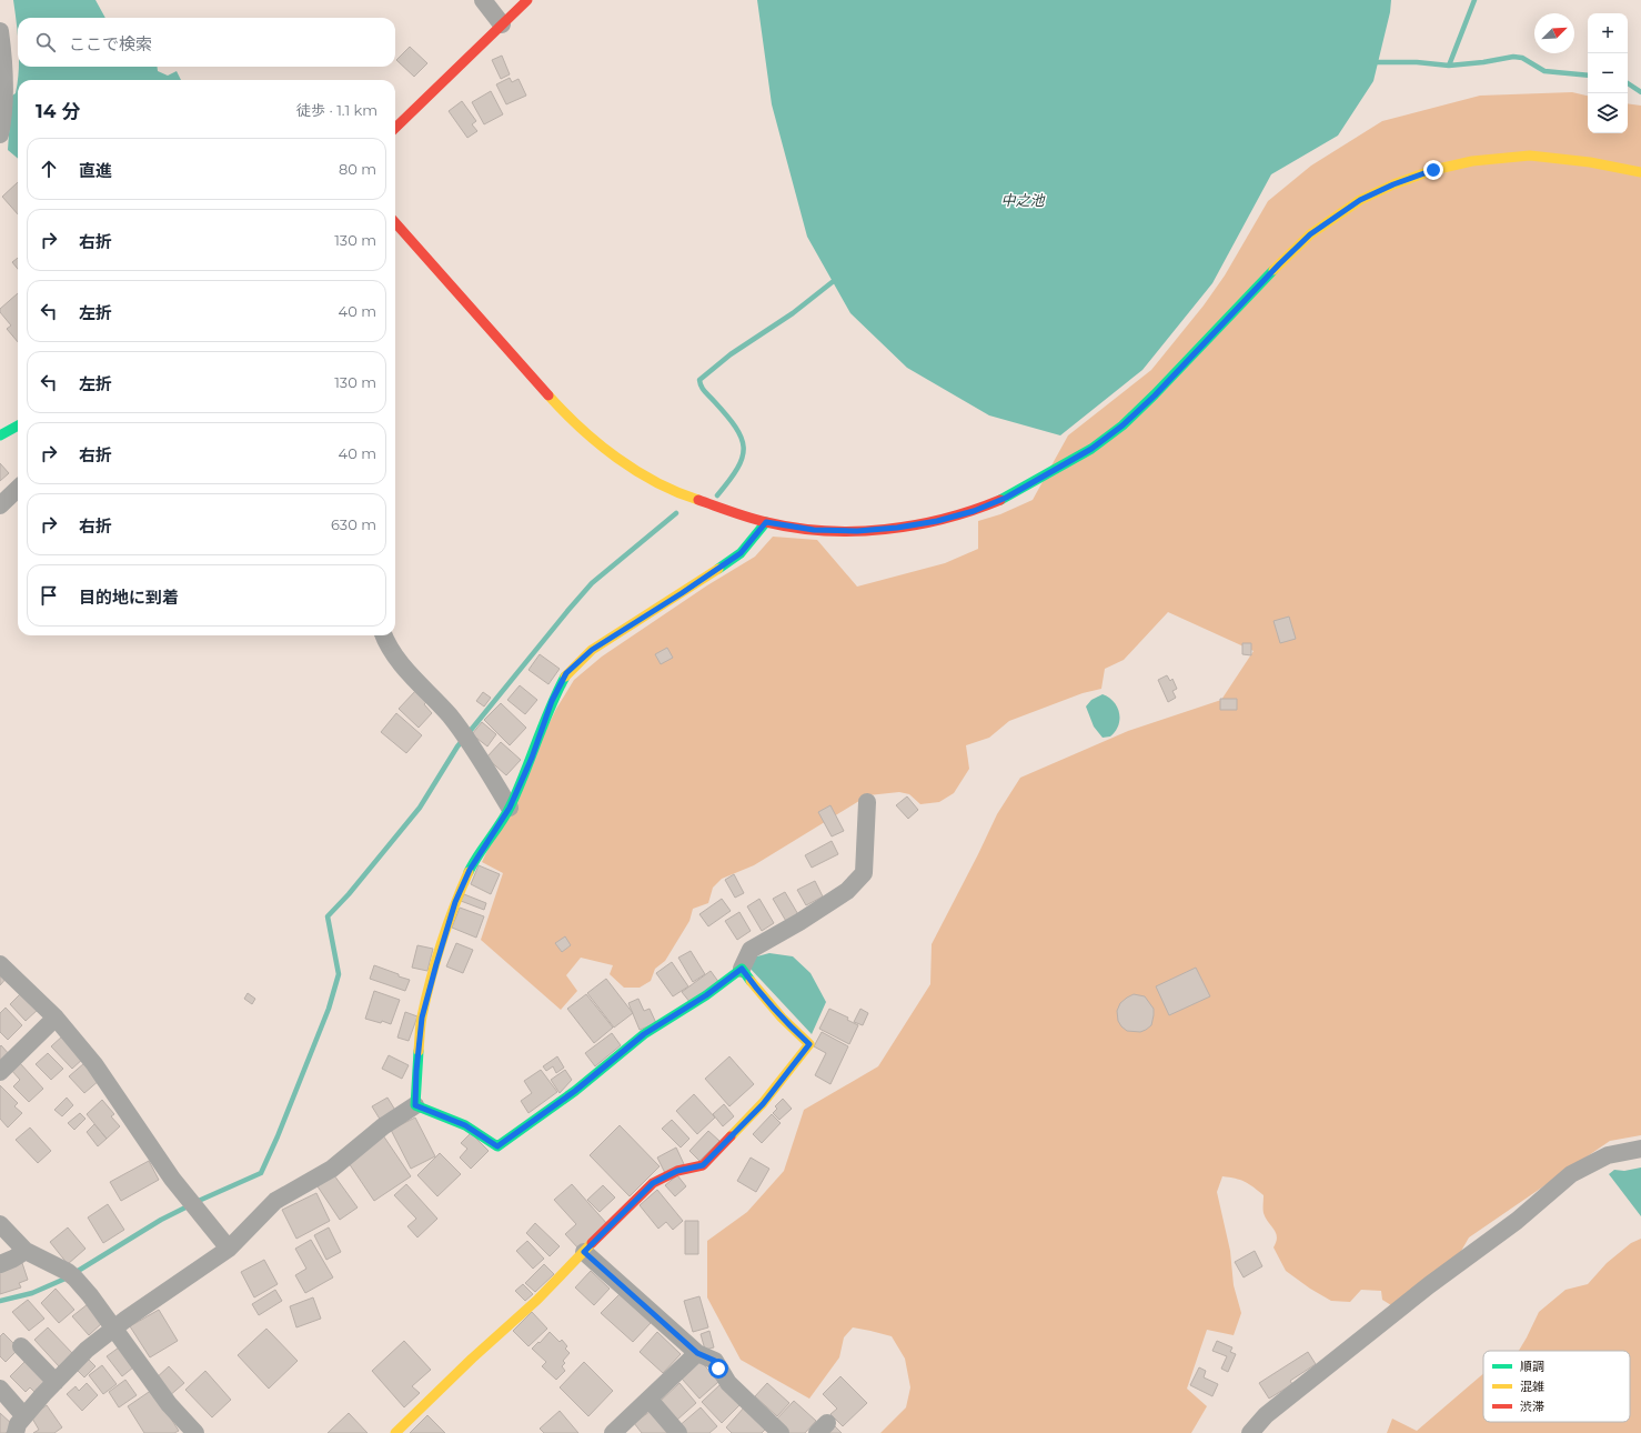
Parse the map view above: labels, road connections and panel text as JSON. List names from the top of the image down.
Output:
{
  "water": ["中之池"],
  "legend": ["順調", "混雑", "渋滞"],
  "north": "top right",
  "page": {
    "map_buttons": ["+", "−"],
    "search": "ここで検索",
    "heading": ["14 分", "徒歩 · 1.1 km"],
    "list": [
      ["直進", "80 m"],
      ["右折", "130 m"],
      ["左折", "40 m"],
      ["左折", "130 m"],
      ["右折", "40 m"],
      ["右折", "630 m"],
      "目的地に到着"
    ]
  }
}
